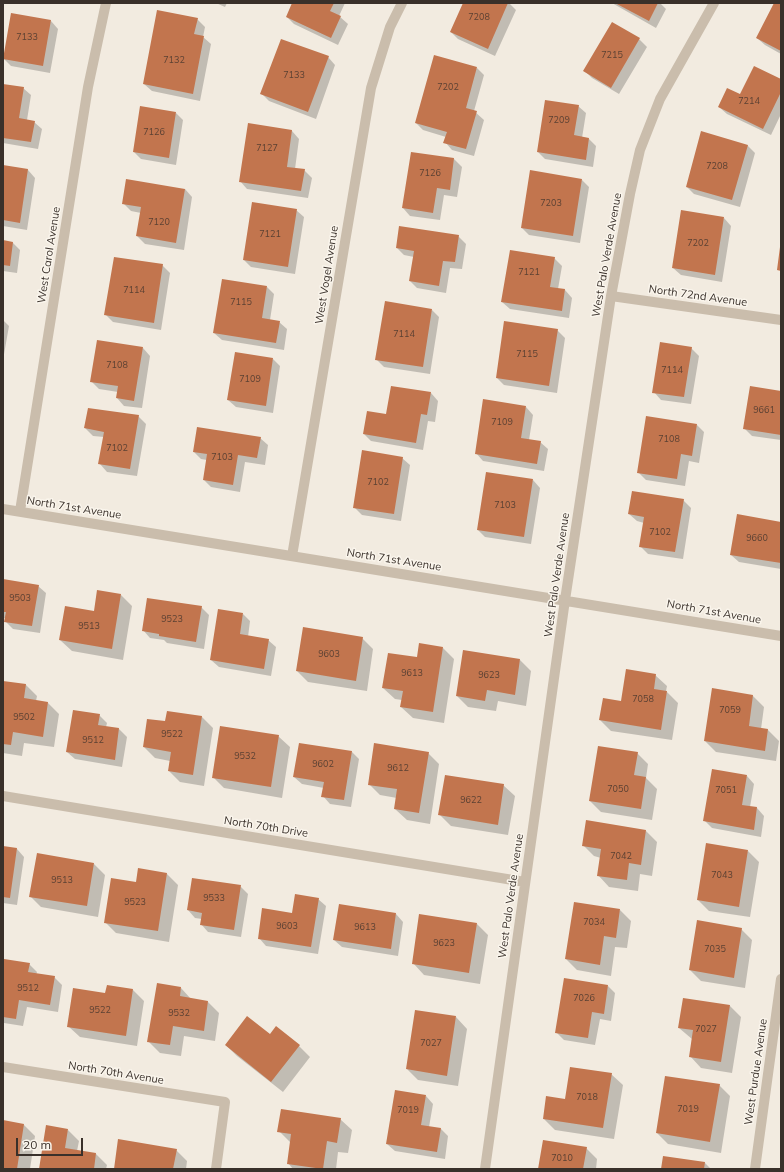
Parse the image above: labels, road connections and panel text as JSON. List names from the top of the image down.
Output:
{
  "streets": {
    "street": [
      "West Carol Avenue",
      "West Palo Verde Avenue",
      "West Vogel Avenue",
      "North 72nd Avenue",
      "North 71st Avenue",
      "North 70th Drive",
      "West Purdue Avenue",
      "North 70th Avenue"
    ]
  },
  "crossings": [
    ["West Carol Avenue", "North 71st Avenue"],
    ["West Palo Verde Avenue", "North 72nd Avenue"],
    ["West Palo Verde Avenue", "North 71st Avenue"],
    ["West Palo Verde Avenue", "North 70th Drive"],
    ["West Vogel Avenue", "North 71st Avenue"]
  ],
  "house_numbers": [
    "7208",
    "7133",
    "7215",
    "7132",
    "7133",
    "7202",
    "7214",
    "7209",
    "7126",
    "7127",
    "7208",
    "7126",
    "7203",
    "7120",
    "7121",
    "7202",
    "7121",
    "7114",
    "7115",
    "7114",
    "7115",
    "7108",
    "7114",
    "7109",
    "9661",
    "7109",
    "7108",
    "7102",
    "7103",
    "7102",
    "7103",
    "7102",
    "9660",
    "9503",
    "9523",
    "9513",
    "9603",
    "9613",
    "9623",
    "7058",
    "7059",
    "9502",
    "9522",
    "9512",
    "9532",
    "9602",
    "9612",
    "7050",
    "7051",
    "9622",
    "7042",
    "7043",
    "9513",
    "9533",
    "9523",
    "7034",
    "9603",
    "9613",
    "9623",
    "7035",
    "9512",
    "7026",
    "9522",
    "9532",
    "7027",
    "7027",
    "7018",
    "7019",
    "7019",
    "7010"
  ],
  "scale_bar": "20 m"
}
